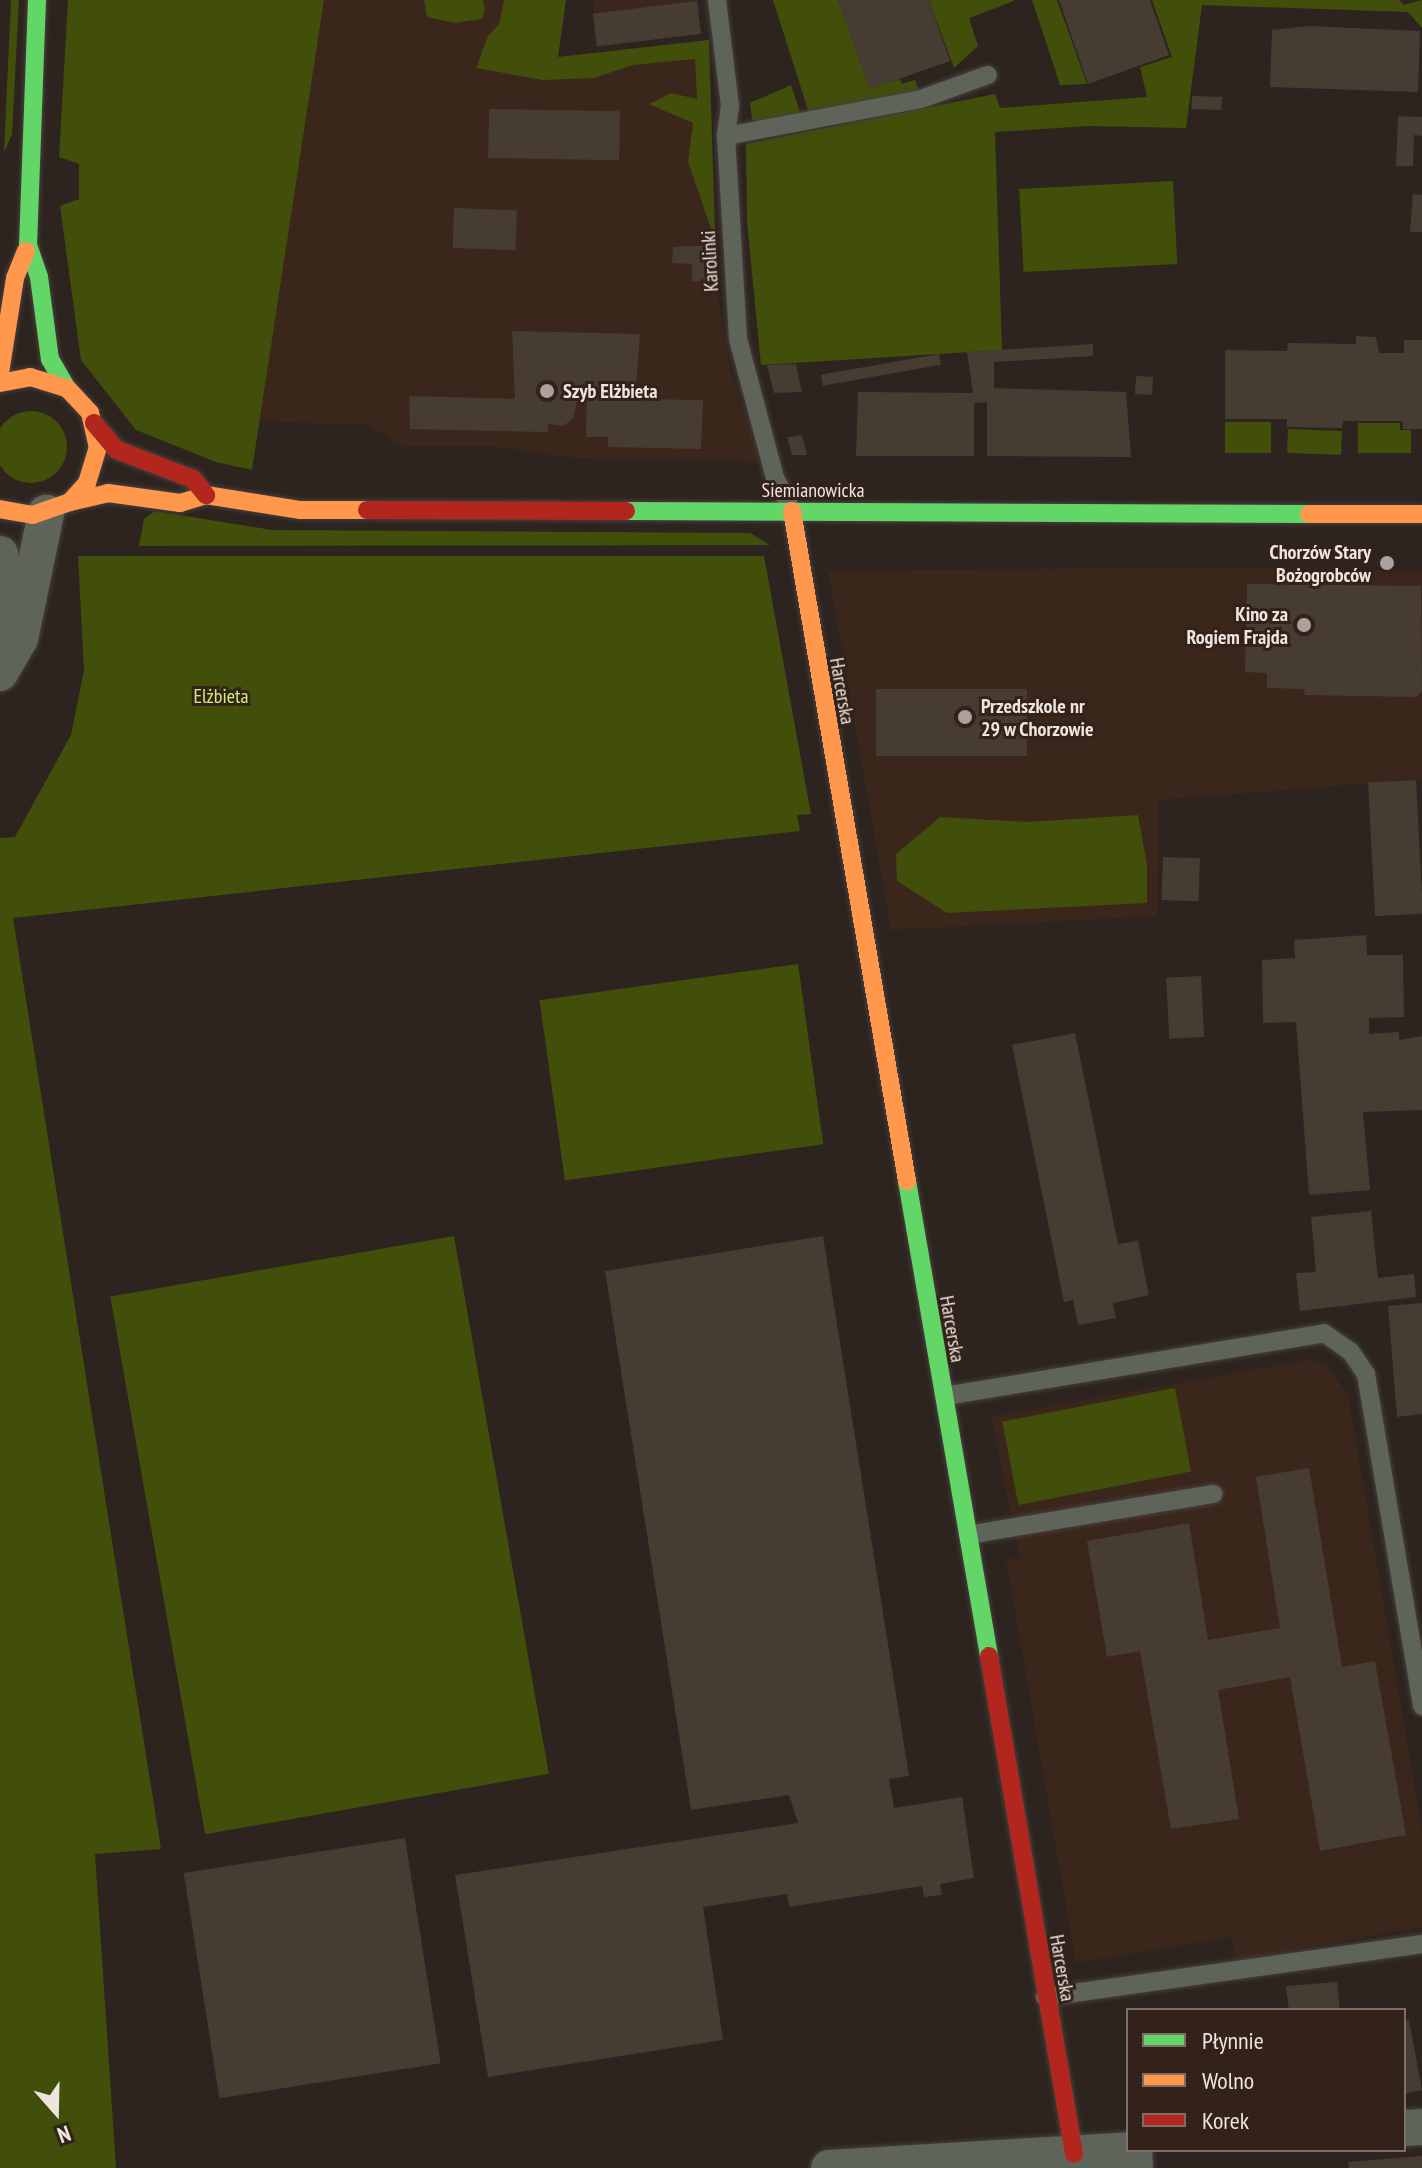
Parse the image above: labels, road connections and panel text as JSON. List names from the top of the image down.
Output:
{
  "streets": {
    "street": ["Siemianowicka", "Harcerska"],
    "lane": ["Karolinki"]
  },
  "crossings": [
    ["Karolinki", "Siemianowicka"],
    ["Karolinki", "Harcerska"],
    ["Siemianowicka", "Harcerska"]
  ],
  "parks": ["Elżbieta"],
  "places": [
    "Szyb Elżbieta",
    "Chorzów Stary Bożogrobców",
    "Kino za Rogiem Frajda",
    "Przedszkole nr 29 w Chorzowie"
  ],
  "legend": ["Płynnie", "Wolno", "Korek"],
  "north": "bottom"
}
